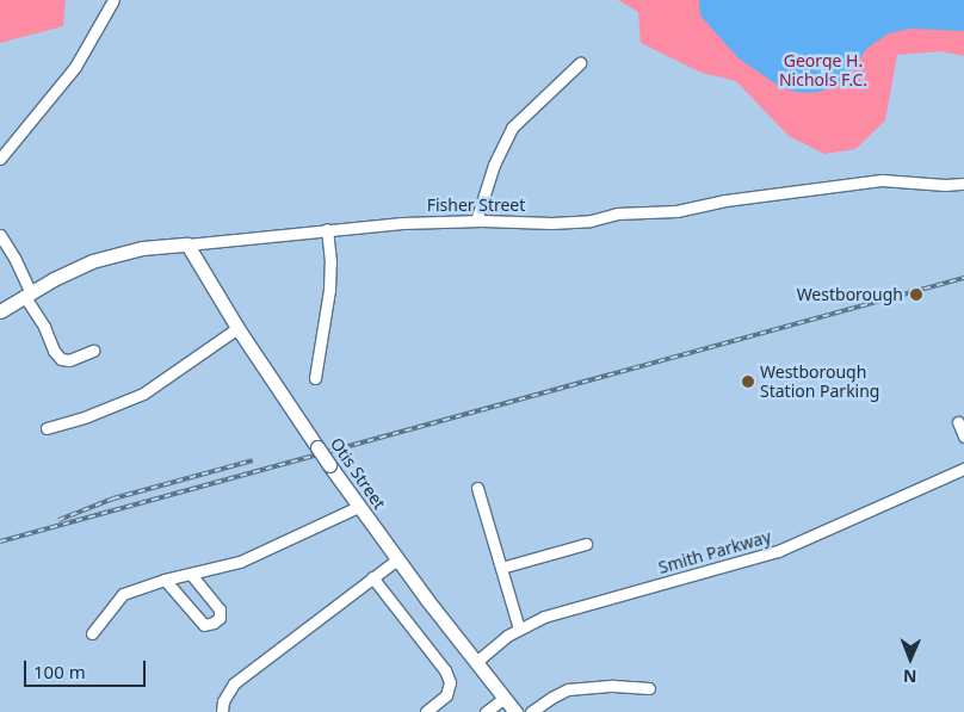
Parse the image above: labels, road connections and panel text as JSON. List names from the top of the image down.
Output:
{
  "streets": {
    "main road": ["Fisher Street", "Otis Street"],
    "street": ["Smith Parkway"]
  },
  "crossings": [
    ["Fisher Street", "Otis Street"],
    ["Otis Street", "Smith Parkway"]
  ],
  "parks": ["George H. Nichols F.C."],
  "places": ["Westborough", "Westborough Station Parking"],
  "scale_bar": "100 m",
  "north": "bottom"
}
